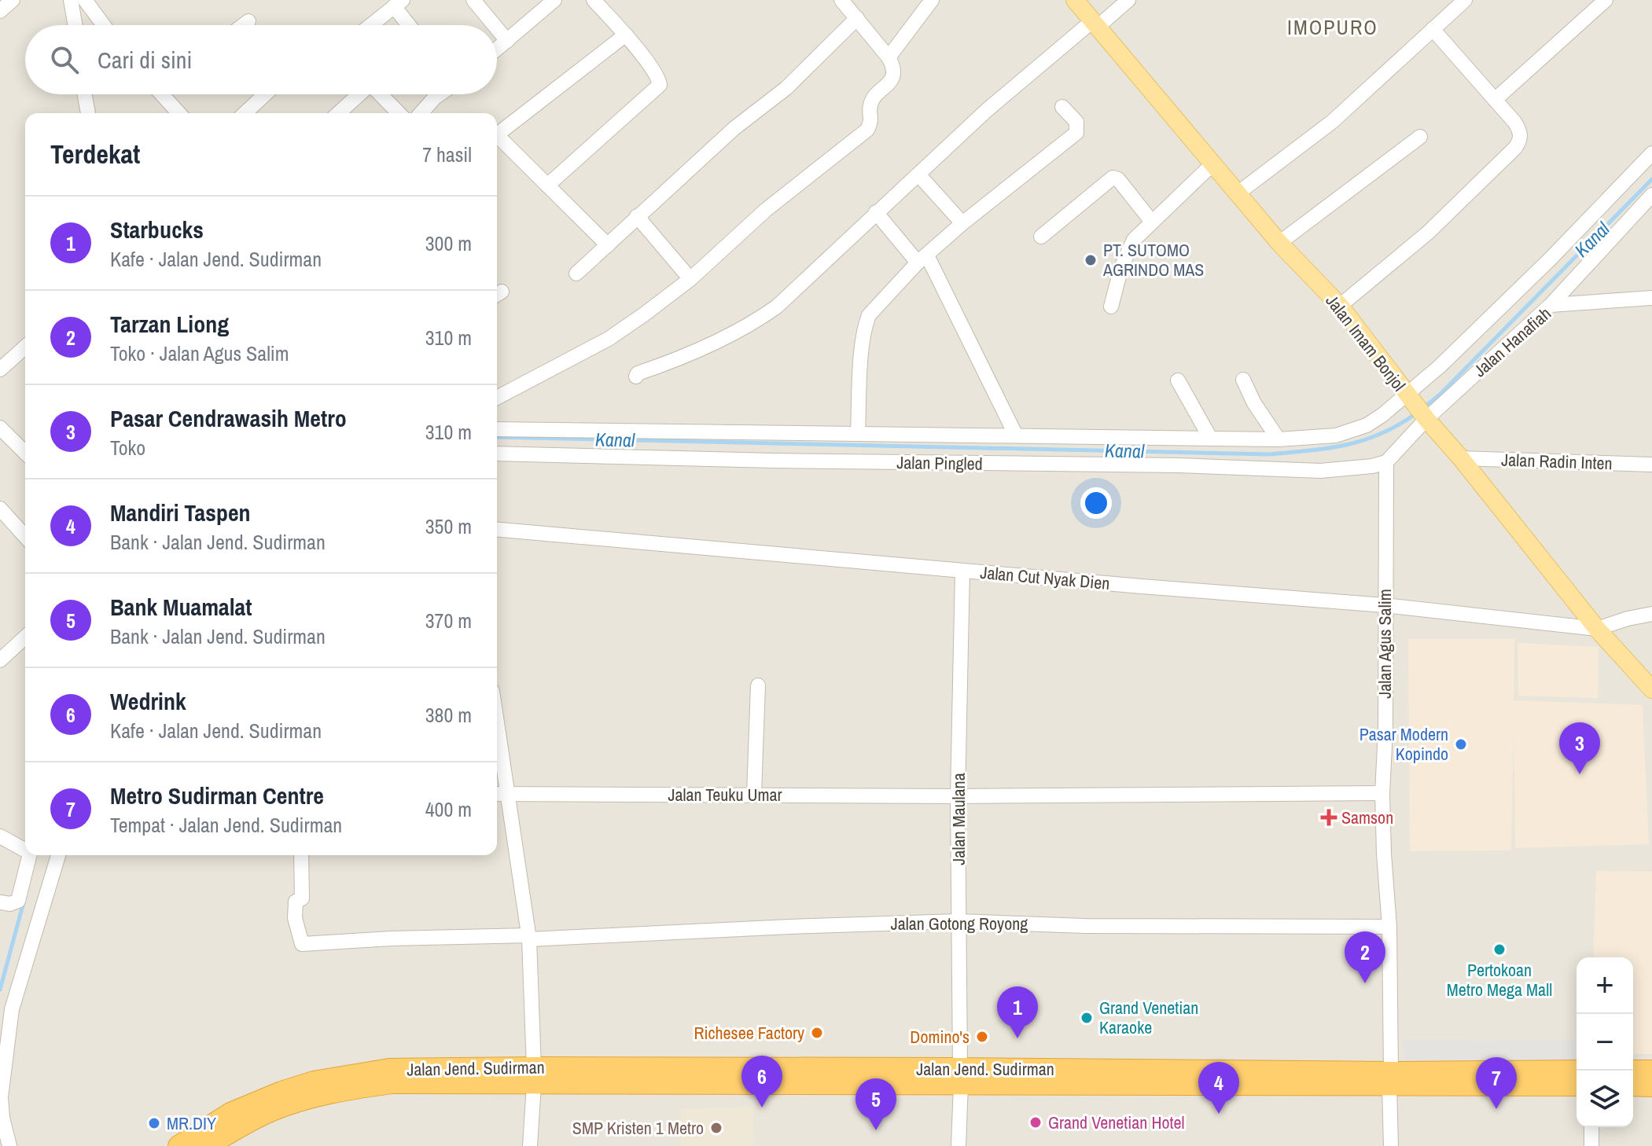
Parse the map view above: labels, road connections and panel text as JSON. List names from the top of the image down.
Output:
{
  "streets": {
    "highway": ["Jalan Jend. Sudirman"],
    "main road": ["Jalan Imam Bonjol"],
    "street": [
      "Jalan Hanafiah",
      "Jalan Radin Inten",
      "Jalan Pingled",
      "Jalan Cut Nyak Dien",
      "Jalan Agus Salim",
      "Jalan Teuku Umar",
      "Jalan Maulana",
      "Jalan Gotong Royong"
    ]
  },
  "crossings": [
    ["Jalan Hanafiah", "Jalan Imam Bonjol"],
    ["Jalan Imam Bonjol", "Jalan Radin Inten"],
    ["Jalan Imam Bonjol", "Jalan Cut Nyak Dien"],
    ["Jalan Pingled", "Jalan Agus Salim"],
    ["Jalan Cut Nyak Dien", "Jalan Agus Salim"],
    ["Jalan Cut Nyak Dien", "Jalan Maulana"],
    ["Jalan Agus Salim", "Jalan Teuku Umar"],
    ["Jalan Agus Salim", "Jalan Gotong Royong"],
    ["Jalan Agus Salim", "Jalan Jend. Sudirman"],
    ["Jalan Teuku Umar", "Jalan Maulana"],
    ["Jalan Maulana", "Jalan Gotong Royong"],
    ["Jalan Maulana", "Jalan Jend. Sudirman"]
  ],
  "districts": ["IMOPURO"],
  "water": ["Kanal"],
  "places": {
    "other": [
      "PT. SUTOMO AGRINDO MAS",
      "Pasar Modern Kopindo",
      "Pertokoan Metro Mega Mall",
      "Grand Venetian Karaoke",
      "Richesee Factory",
      "Domino's",
      "Grand Venetian Hotel",
      "MR.DIY",
      "SMP Kristen 1 Metro"
    ],
    "health": ["Samson"]
  },
  "page": {
    "search": "Cari di sini",
    "heading": ["Terdekat", "7 hasil"],
    "list": [
      {
        "mark": "1",
        "name": "Starbucks",
        "note": "Kafe · Jalan Jend. Sudirman",
        "value": "300 m"
      },
      {
        "mark": "2",
        "name": "Tarzan Liong",
        "note": "Toko · Jalan Agus Salim",
        "value": "310 m"
      },
      {
        "mark": "3",
        "name": "Pasar Cendrawasih Metro",
        "note": "Toko",
        "value": "310 m"
      },
      {
        "mark": "4",
        "name": "Mandiri Taspen",
        "note": "Bank · Jalan Jend. Sudirman",
        "value": "350 m"
      },
      {
        "mark": "5",
        "name": "Bank Muamalat",
        "note": "Bank · Jalan Jend. Sudirman",
        "value": "370 m"
      },
      {
        "mark": "6",
        "name": "Wedrink",
        "note": "Kafe · Jalan Jend. Sudirman",
        "value": "380 m"
      },
      {
        "mark": "7",
        "name": "Metro Sudirman Centre",
        "note": "Tempat · Jalan Jend. Sudirman",
        "value": "400 m"
      }
    ],
    "pins": [
      "3",
      "2",
      "1",
      "6",
      "7",
      "4",
      "5"
    ],
    "map_buttons": ["+", "−"]
  }
}
